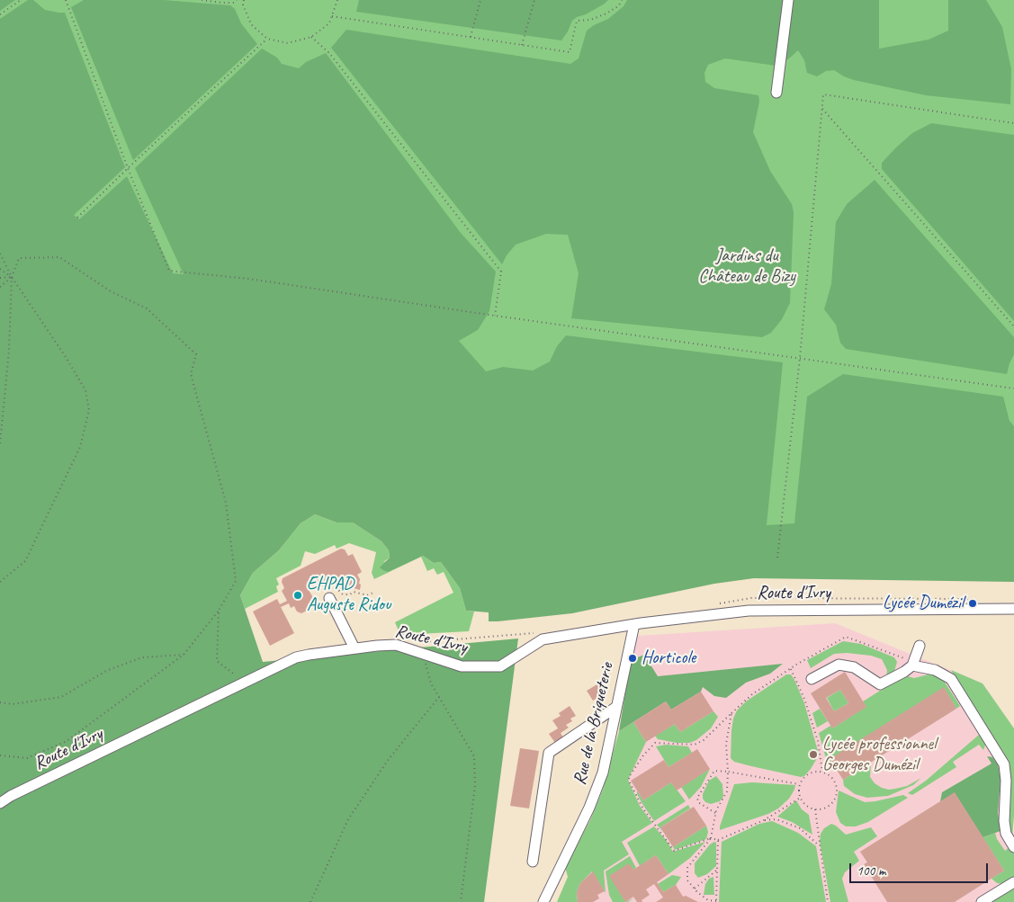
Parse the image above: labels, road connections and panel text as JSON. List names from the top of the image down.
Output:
{
  "streets": {
    "street": ["Route d'Ivry", "Rue de la Briqueterie"]
  },
  "crossings": [
    ["Route d'Ivry", "Rue de la Briqueterie"]
  ],
  "parks": ["Jardins du Château de Bizy"],
  "places": [
    "EHPAD Auguste Ridou",
    "Lycée Dumézil",
    "Horticole",
    "Lycée professionnel Georges Dumézil"
  ],
  "scale_bar": "100 m"
}
